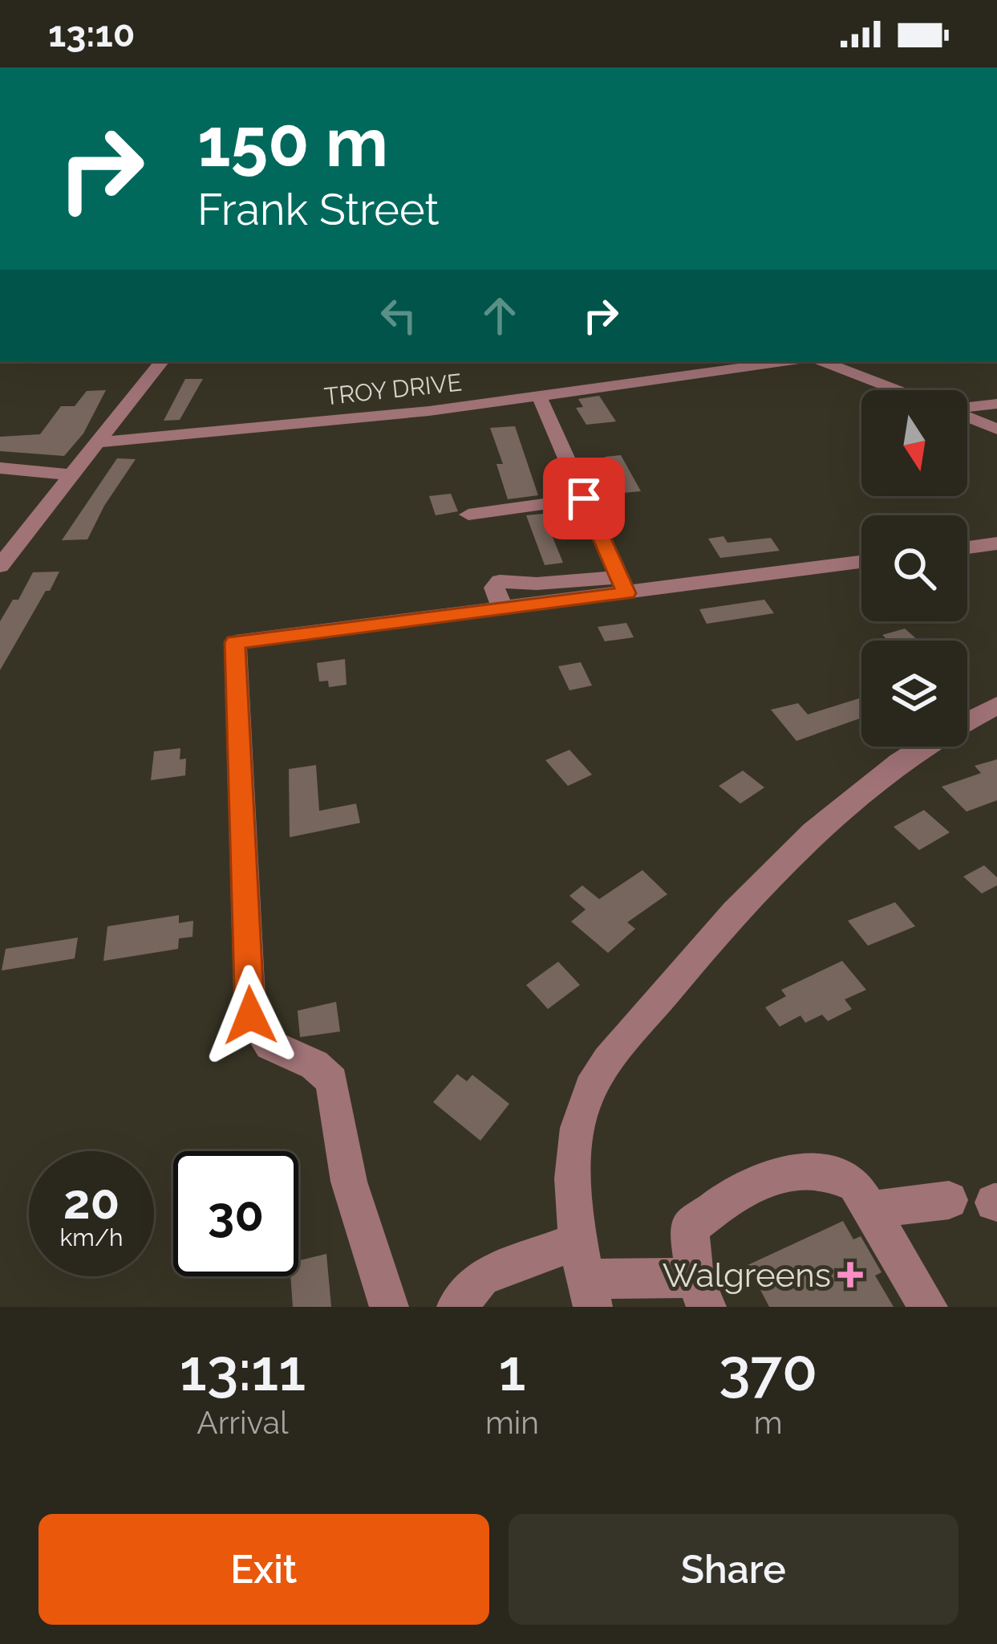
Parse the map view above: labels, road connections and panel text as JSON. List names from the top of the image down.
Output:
{
  "streets": {
    "street": ["TROY DRIVE"]
  },
  "places": {
    "health": ["Walgreens"]
  },
  "north": "bottom",
  "page": {
    "status": "13:10",
    "turn": ["150 m", "Frank Street"],
    "speed": "20 km/h",
    "limit": "30",
    "eta": [
      "13:11",
      "Arrival",
      "1",
      "min",
      "370",
      "m"
    ],
    "buttons": ["Exit", "Share"]
  }
}
